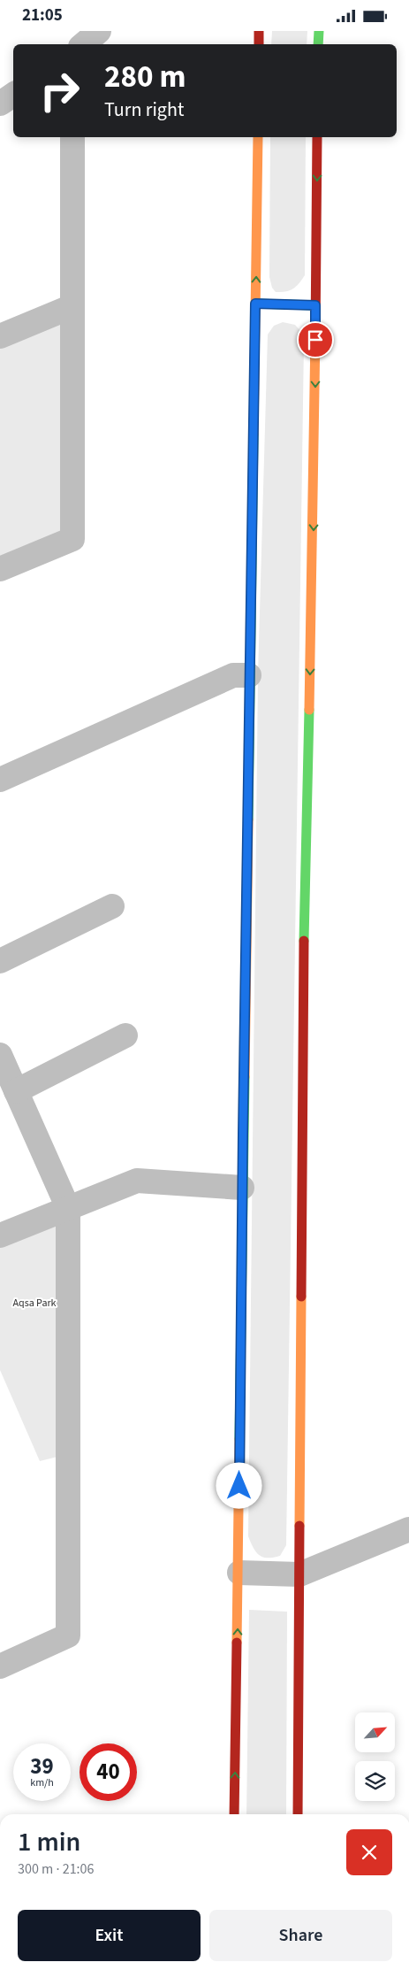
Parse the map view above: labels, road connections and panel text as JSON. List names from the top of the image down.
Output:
{
  "parks": ["Aqsa Park"],
  "north": "top right",
  "page": {
    "status": "21:05",
    "turn": ["280 m", "Turn right"],
    "speed": "39 km/h",
    "limit": "40",
    "heading": ["1 min", "300 m · 21:06"],
    "buttons": ["Exit", "Share"]
  }
}
